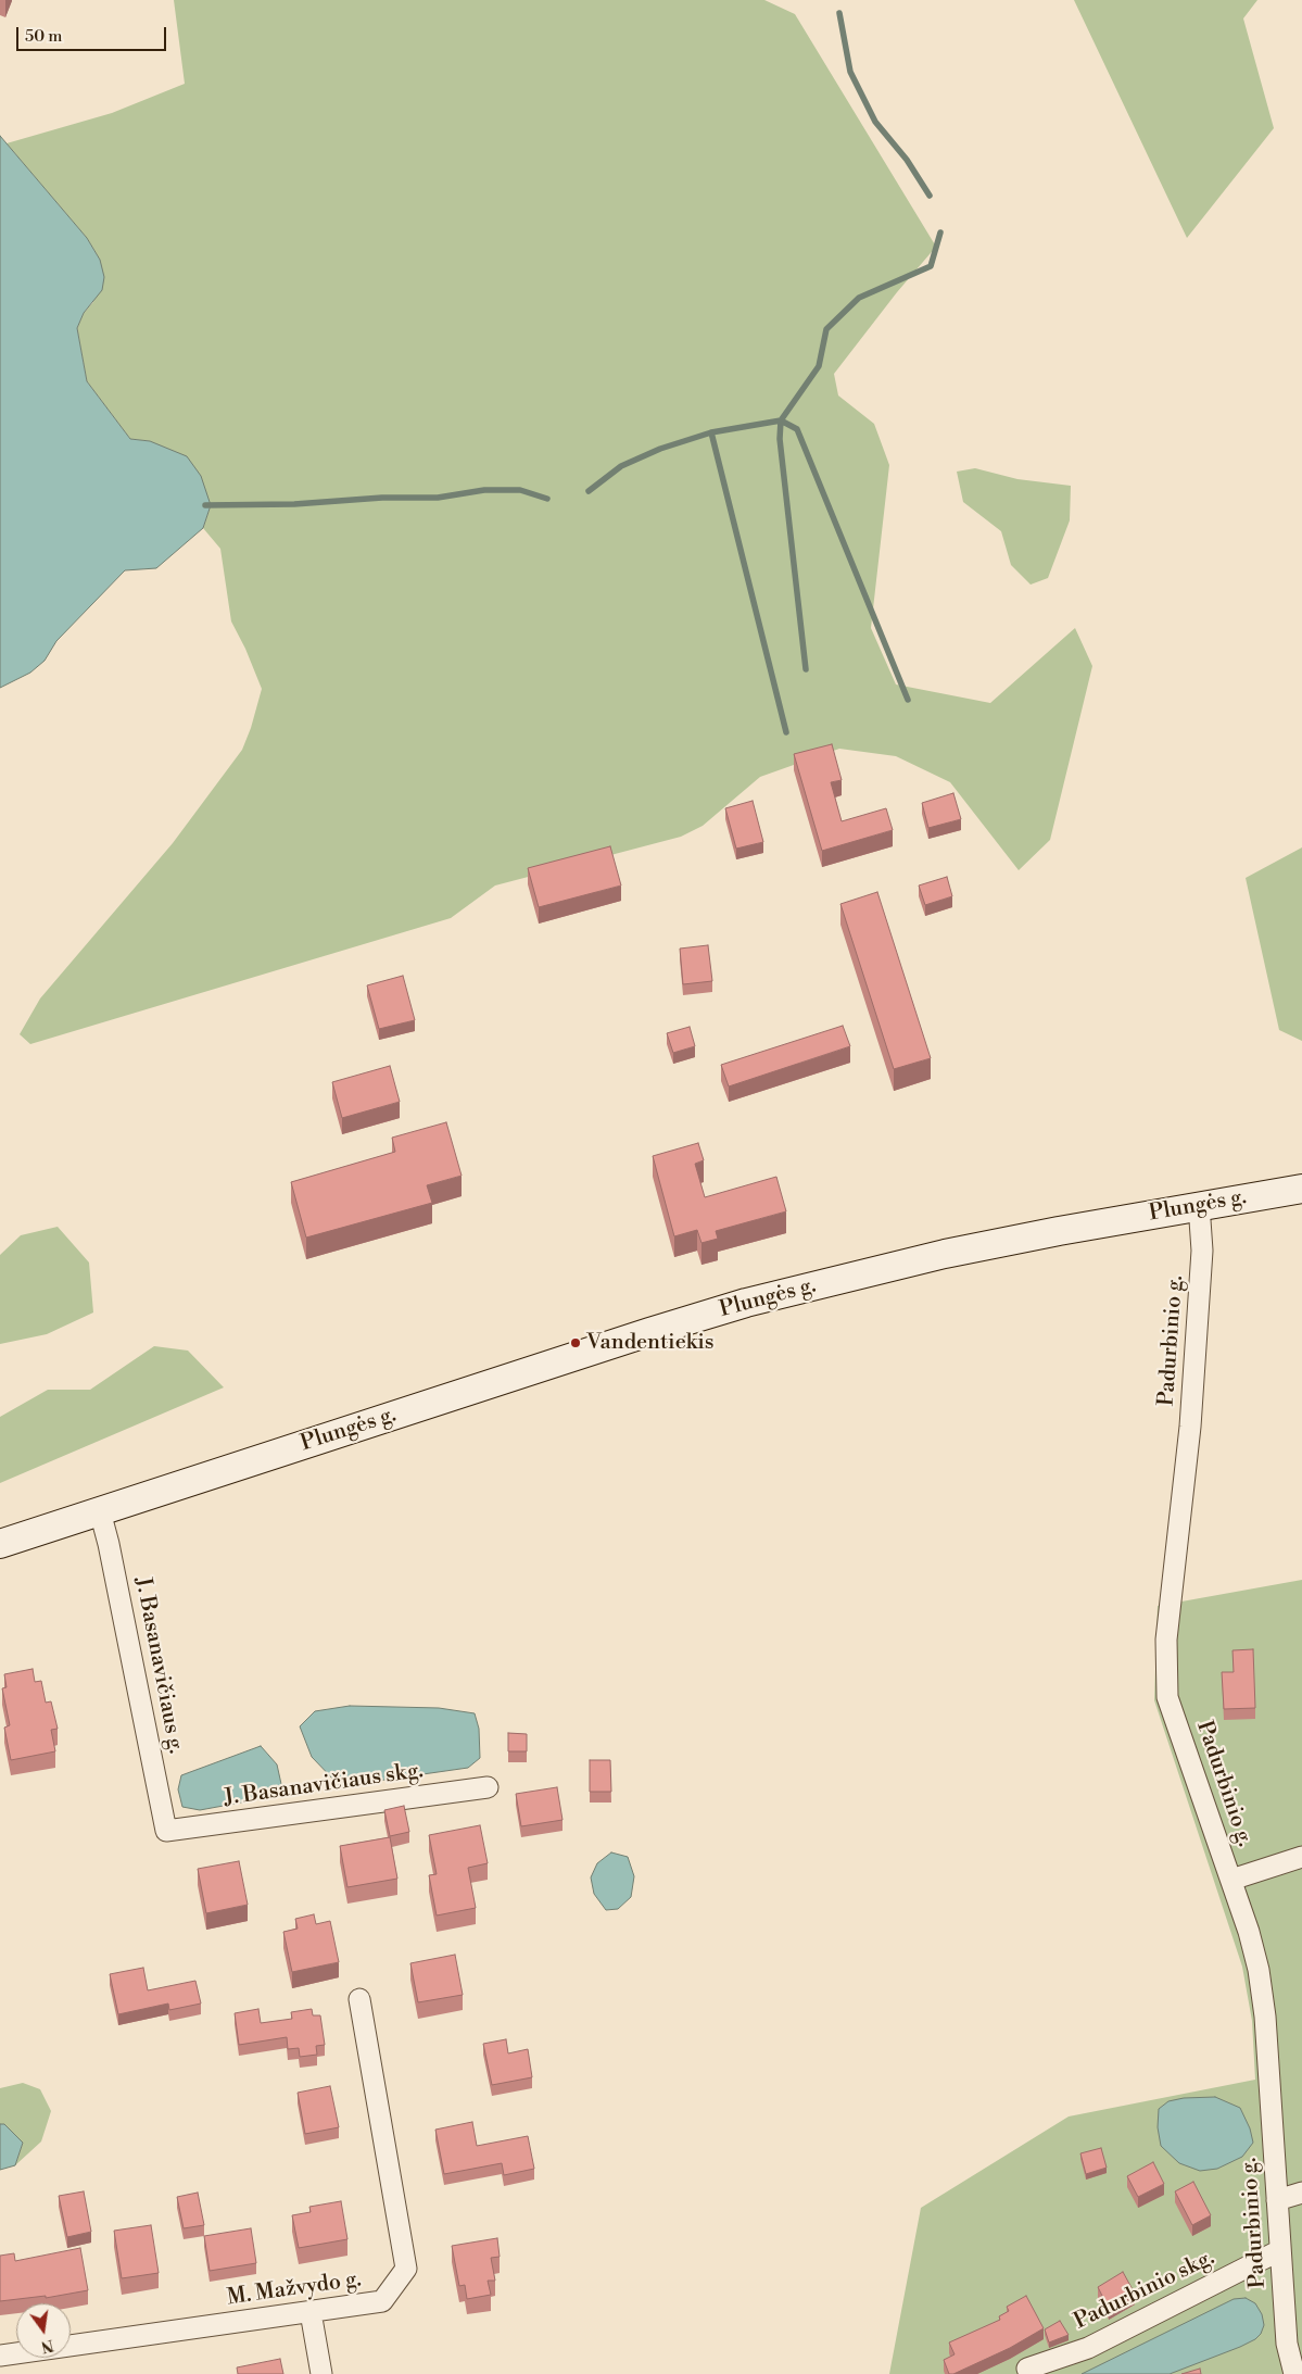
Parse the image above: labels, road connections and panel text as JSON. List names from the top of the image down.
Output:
{
  "streets": {
    "main road": ["Plungės g."],
    "street": [
      "Padurbinio g.",
      "J. Basanavičiaus g.",
      "J. Basanavičiaus skg.",
      "M. Mažvydo g.",
      "Padurbinio skg."
    ]
  },
  "crossings": [
    ["Plungės g.", "Padurbinio g."],
    ["Plungės g.", "J. Basanavičiaus g."],
    ["Padurbinio g.", "Padurbinio skg."],
    ["J. Basanavičiaus g.", "J. Basanavičiaus skg."]
  ],
  "places": ["Vandentiekis"],
  "scale_bar": "50 m",
  "north": "bottom"
}
